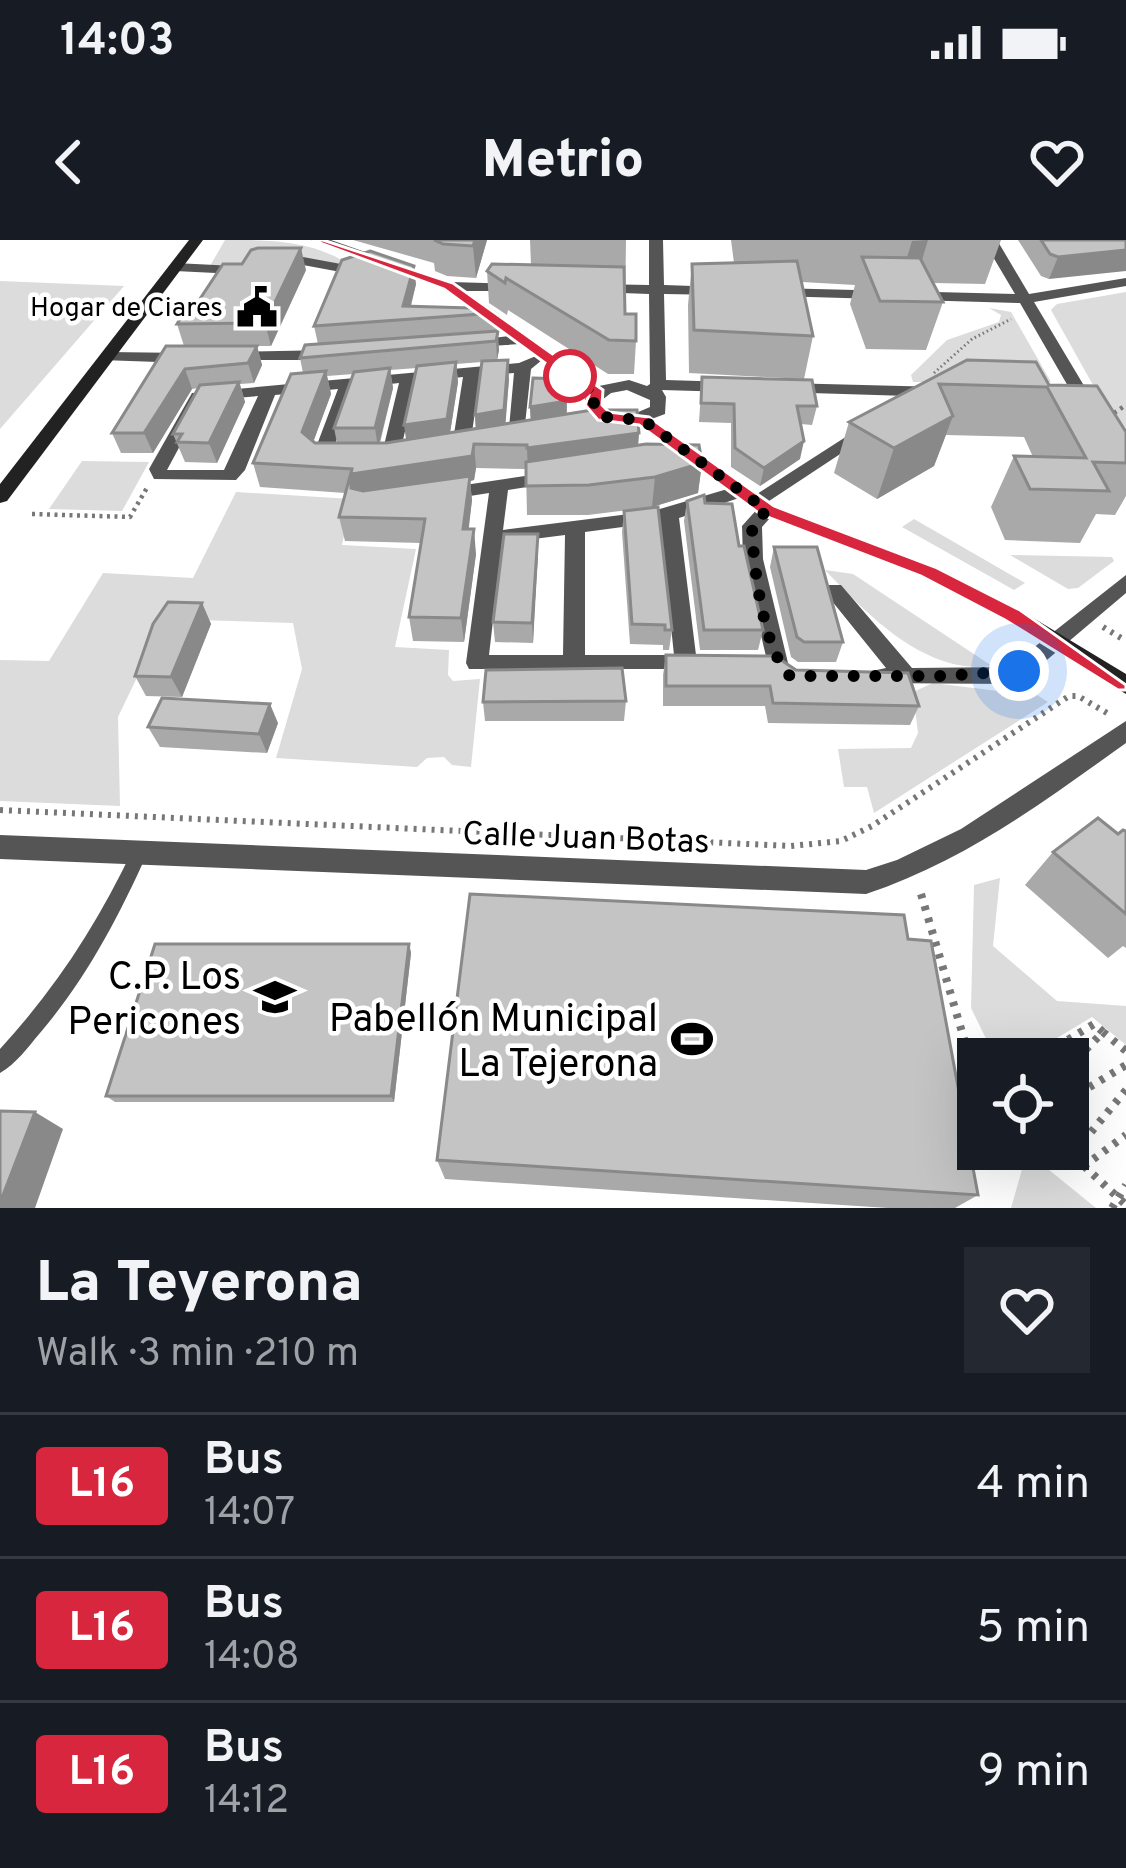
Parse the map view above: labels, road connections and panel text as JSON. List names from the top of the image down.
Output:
{
  "streets": {
    "street": ["Calle Juan Botas"]
  },
  "places": {
    "public building": ["Hogar de Ciares"],
    "school or university": ["C.P. Los Pericones"],
    "sports": ["Pabellón Municipal La Tejerona"]
  },
  "lines": ["bus line L16"],
  "page": {
    "status": "14:03",
    "header": "Metrio",
    "heading": ["La Teyerona", "Walk · 3 min · 210 m"],
    "list": [
      {
        "mark": "L16",
        "name": "Bus",
        "note": "14:07",
        "value": "4 min"
      },
      {
        "mark": "L16",
        "name": "Bus",
        "note": "14:08",
        "value": "5 min"
      },
      {
        "mark": "L16",
        "name": "Bus",
        "note": "14:12",
        "value": "9 min"
      }
    ]
  }
}
